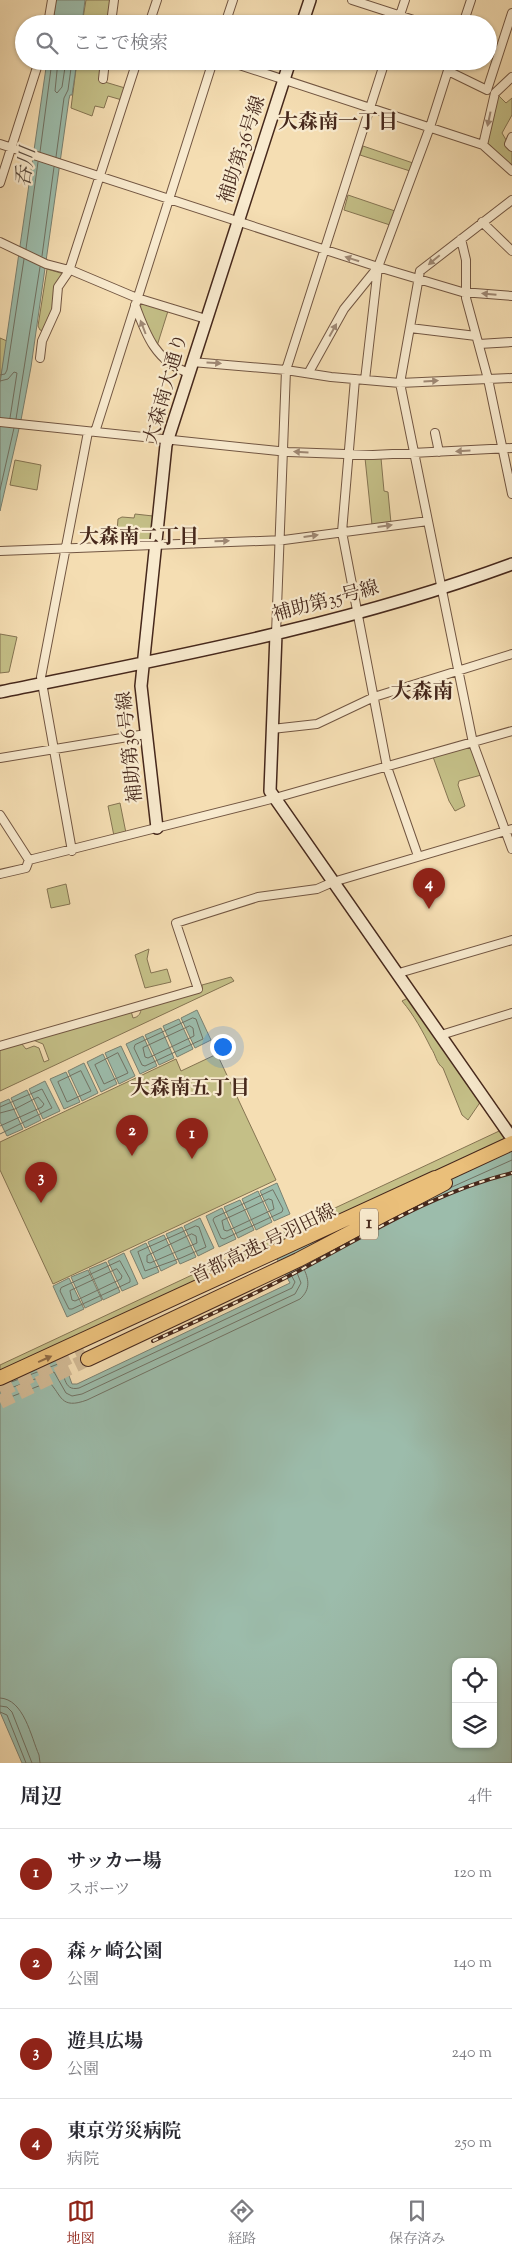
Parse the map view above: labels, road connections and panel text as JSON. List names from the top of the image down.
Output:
{
  "streets": {
    "highway": ["1", "首都高速1号羽田線"],
    "street": ["補助第36号線", "大森南大通り", "補助第35号線"]
  },
  "crossings": [
    ["補助第36号線", "大森南大通り"],
    ["補助第36号線", "補助第35号線"],
    ["大森南大通り", "補助第35号線"]
  ],
  "districts": [
    "大森南一丁目",
    "大森南二丁目",
    "大森南",
    "大森南五丁目"
  ],
  "water": ["呑川"],
  "page": {
    "search": "ここで検索",
    "pins": [
      "4",
      "2",
      "1",
      "3"
    ],
    "heading": ["周辺", "4件"],
    "list": [
      {
        "mark": "1",
        "name": "サッカー場",
        "note": "スポーツ",
        "value": "120 m"
      },
      {
        "mark": "2",
        "name": "森ヶ崎公園",
        "note": "公園",
        "value": "140 m"
      },
      {
        "mark": "3",
        "name": "遊具広場",
        "note": "公園",
        "value": "240 m"
      },
      {
        "mark": "4",
        "name": "東京労災病院",
        "note": "病院",
        "value": "250 m"
      }
    ],
    "nav": ["地図", "経路", "保存済み"]
  }
}
